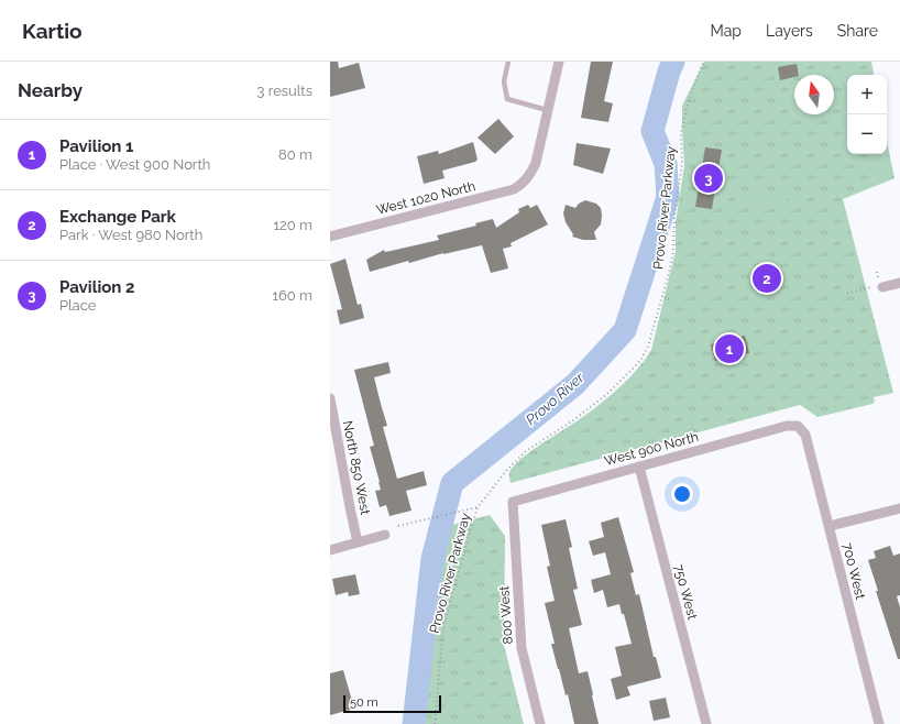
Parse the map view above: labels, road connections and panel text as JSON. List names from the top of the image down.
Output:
{
  "streets": {
    "street": [
      "West 1020 North",
      "West 900 North",
      "North 850 West",
      "700 West",
      "750 West",
      "800 West"
    ],
    "path": ["Provo River Parkway"]
  },
  "crossings": [
    ["West 900 North", "700 West"],
    ["West 900 North", "750 West"],
    ["West 900 North", "800 West"]
  ],
  "water": ["Provo River"],
  "scale_bar": "50 m",
  "north": "top",
  "page": {
    "header": "Kartio",
    "nav": ["Map", "Layers", "Share"],
    "heading": ["Nearby", "3 results"],
    "map_buttons": ["+", "−"],
    "list": [
      {
        "mark": "1",
        "name": "Pavilion 1",
        "note": "Place · West 900 North",
        "value": "80 m"
      },
      {
        "mark": "2",
        "name": "Exchange Park",
        "note": "Park · West 980 North",
        "value": "120 m"
      },
      {
        "mark": "3",
        "name": "Pavilion 2",
        "note": "Place",
        "value": "160 m"
      }
    ],
    "pins": ["3", "2", "1"],
    "scale": "50 m"
  }
}
